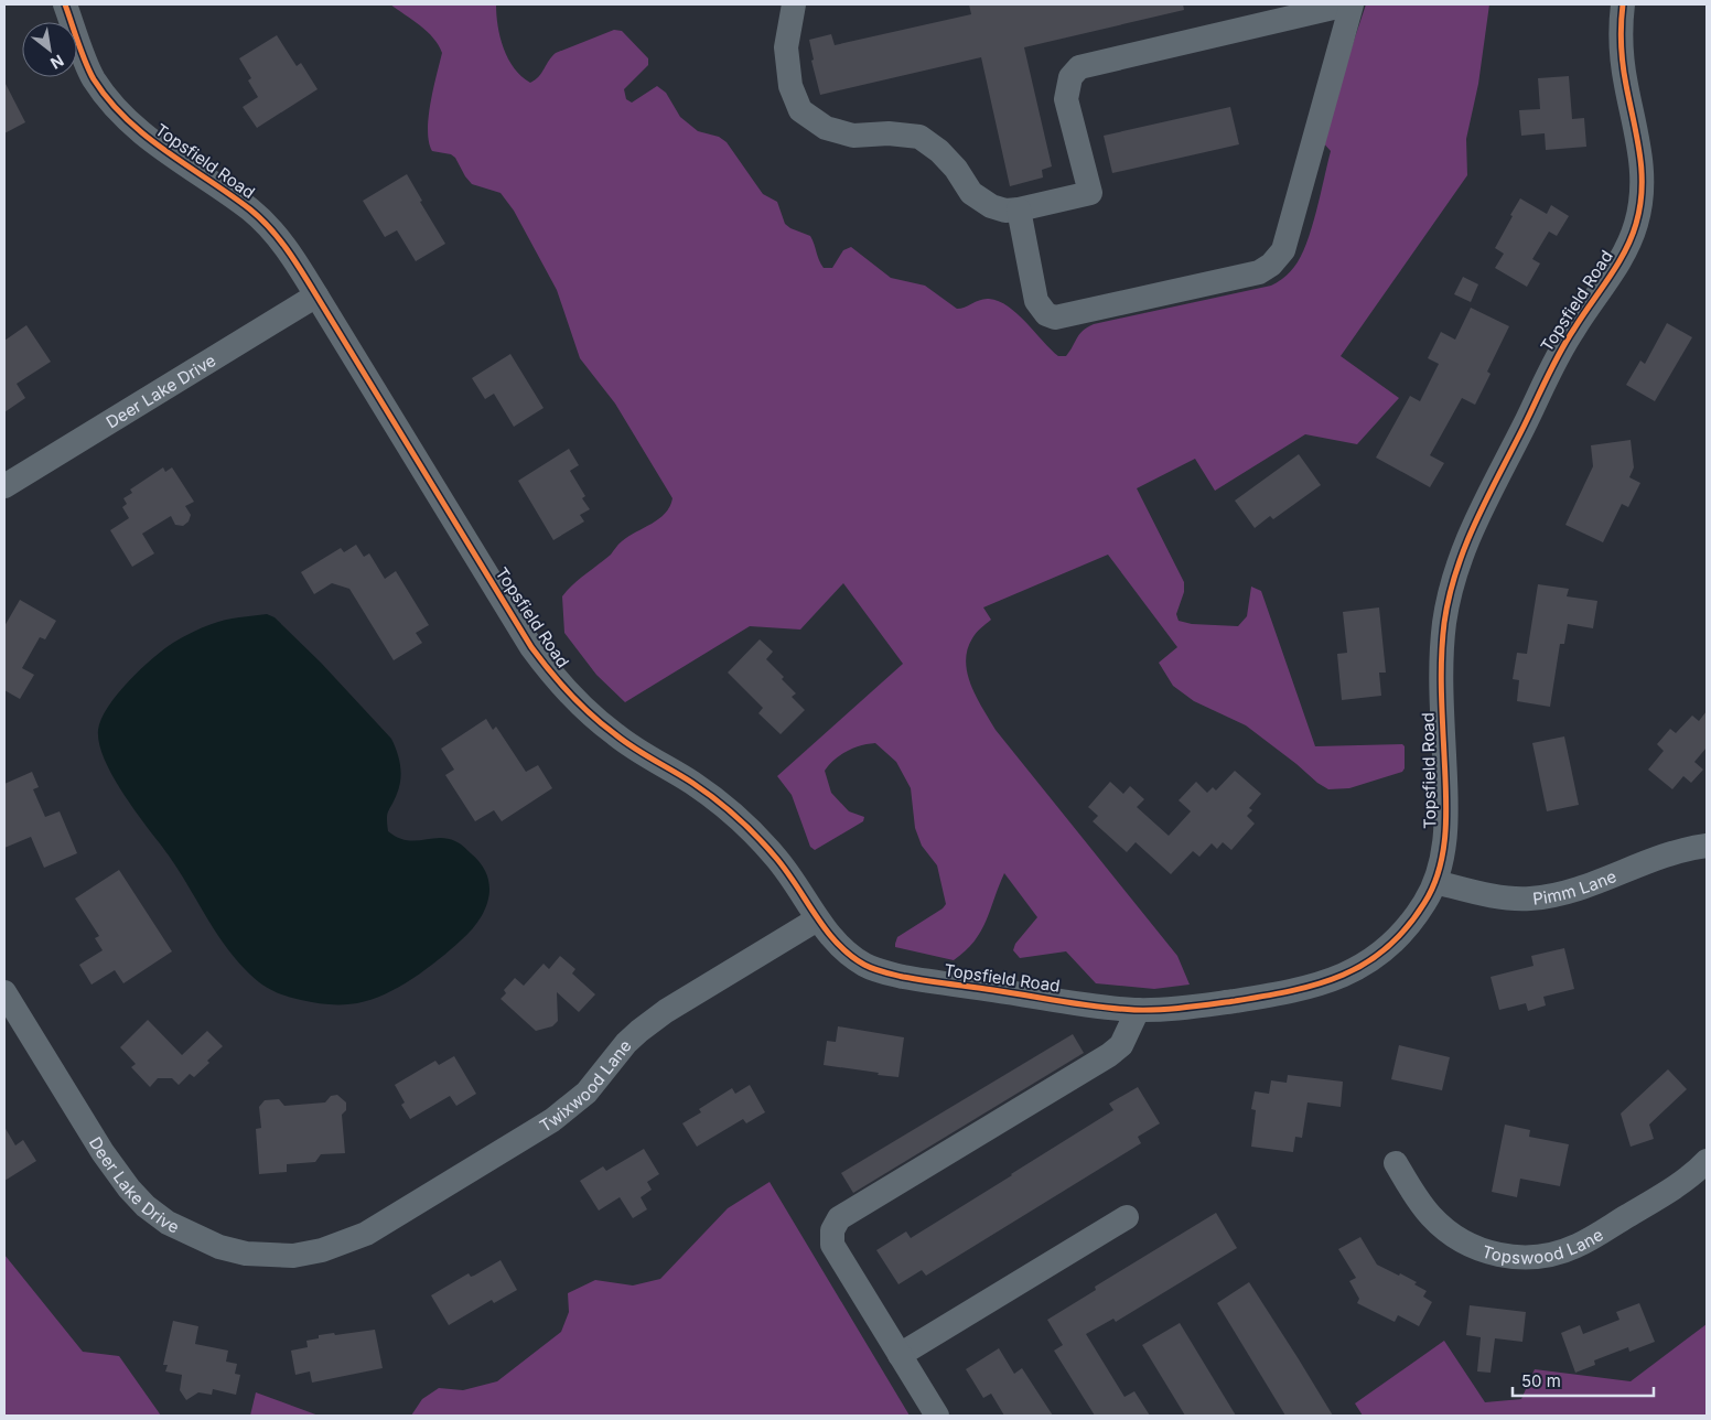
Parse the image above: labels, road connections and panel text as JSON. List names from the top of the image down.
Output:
{
  "streets": {
    "street": [
      "Topsfield Road",
      "Deer Lake Drive",
      "Pimm Lane",
      "Twixwood Lane",
      "Topswood Lane"
    ]
  },
  "crossings": [
    ["Topsfield Road", "Deer Lake Drive"],
    ["Topsfield Road", "Pimm Lane"],
    ["Topsfield Road", "Twixwood Lane"],
    ["Deer Lake Drive", "Twixwood Lane"]
  ],
  "scale_bar": "50 m",
  "north": "bottom right"
}
